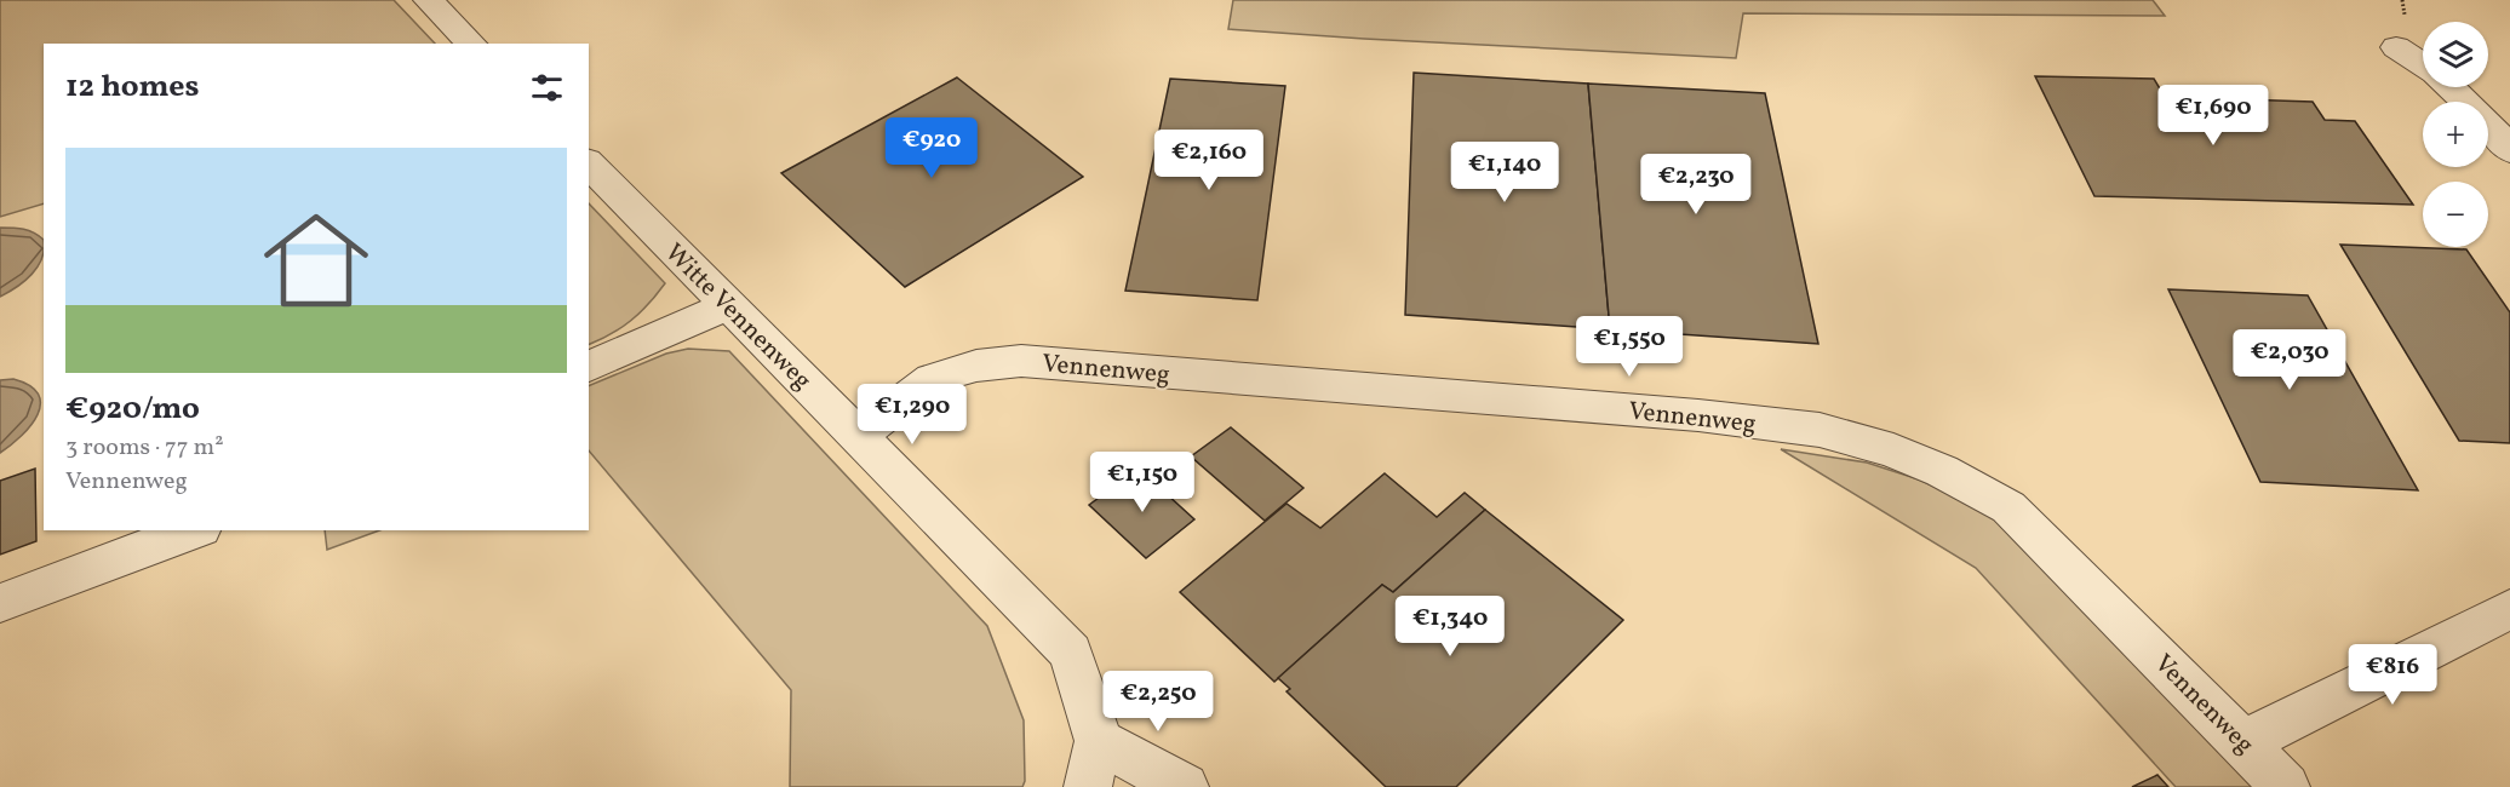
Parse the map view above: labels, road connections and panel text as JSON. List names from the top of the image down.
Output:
{
  "streets": {
    "street": ["Witte Vennenweg", "Vennenweg"]
  },
  "crossings": [
    ["Witte Vennenweg", "Vennenweg"]
  ],
  "page": {
    "map_buttons": ["+", "−"],
    "heading": "12 homes",
    "price": [
      "€1,690",
      "€920",
      "€2,160",
      "€1,140",
      "€2,230",
      "€1,550",
      "€2,030",
      "€1,290",
      "€1,150",
      "€1,340",
      "€816",
      "€2,250"
    ],
    "list": [
      {
        "name": "€920/mo",
        "note": "3 rooms · 77 m² · Vennenweg"
      }
    ]
  }
}
